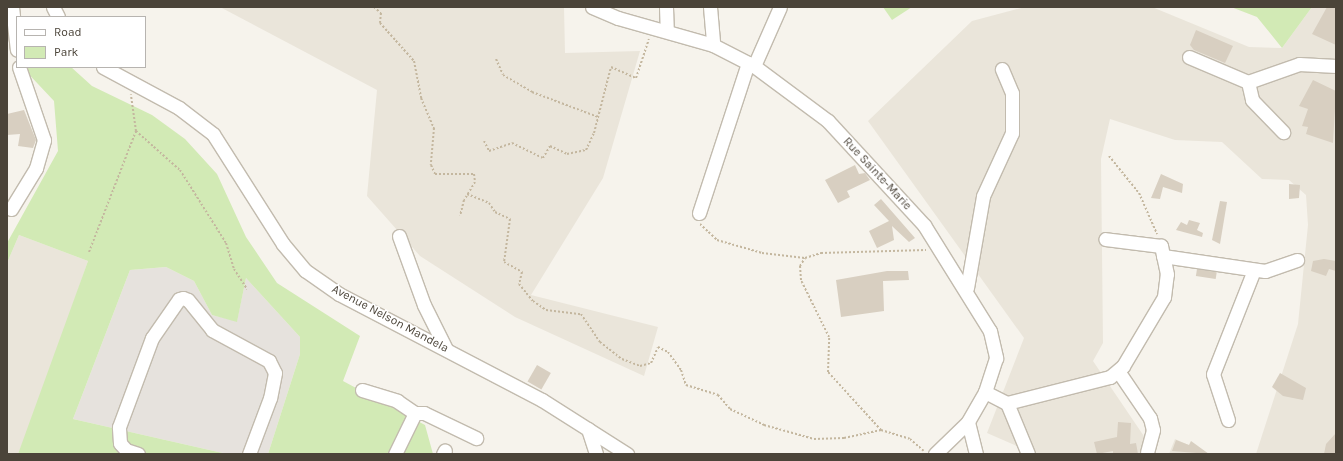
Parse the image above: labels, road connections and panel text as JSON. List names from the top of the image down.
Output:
{
  "streets": {
    "street": ["Rue Sainte-Marie", "Avenue Nelson Mandela"]
  },
  "legend": ["Road", "Park"]
}
